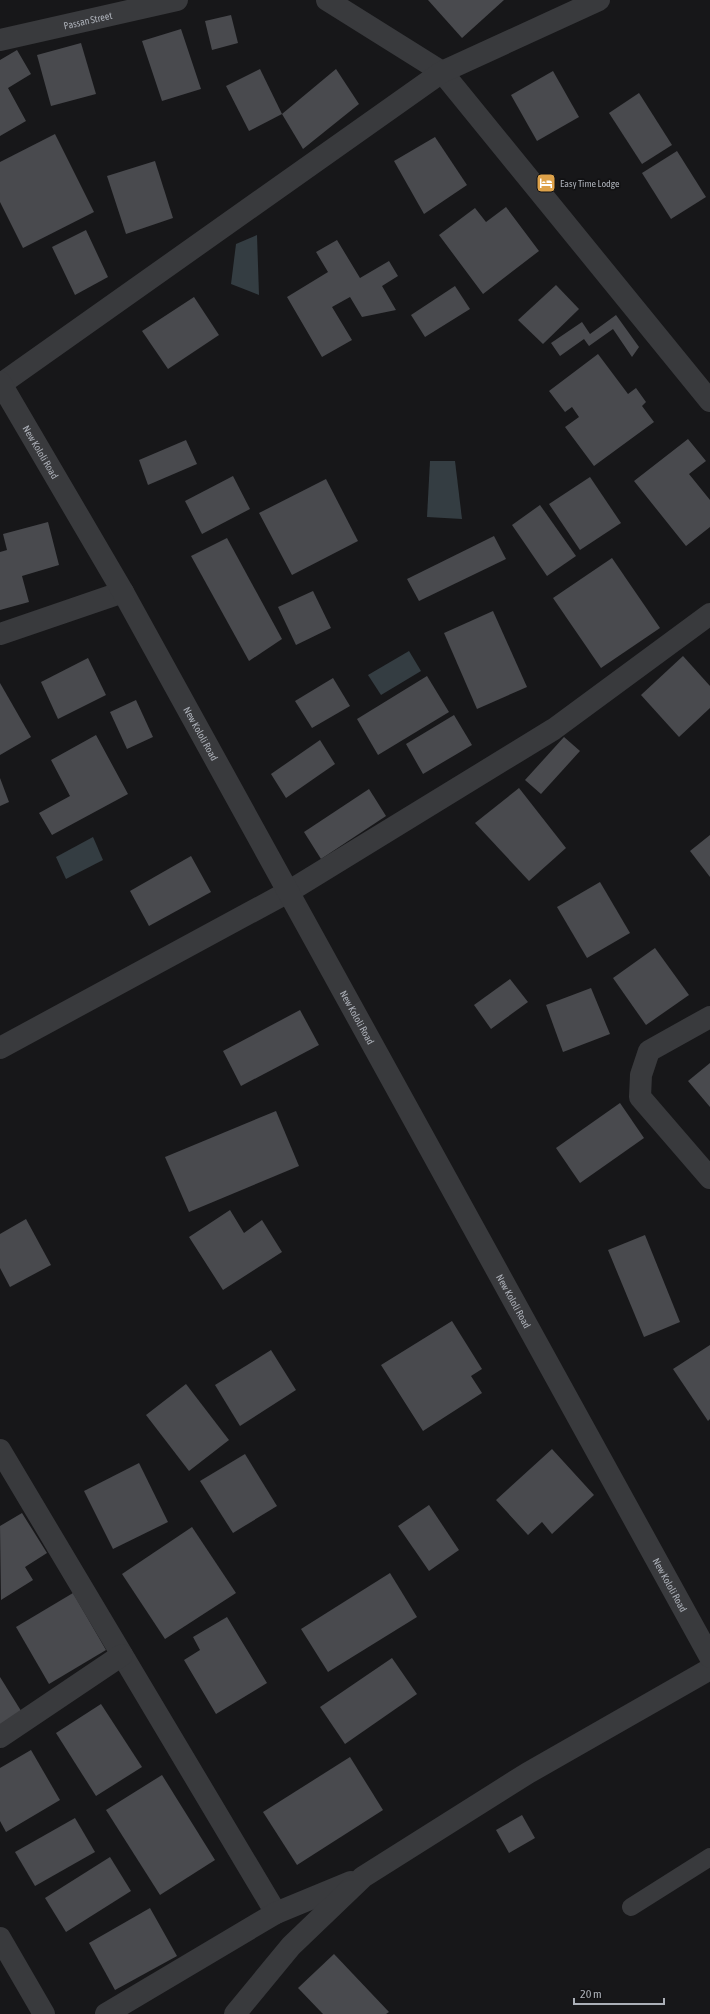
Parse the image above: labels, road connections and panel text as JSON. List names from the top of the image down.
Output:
{
  "streets": {
    "street": ["Passan Street", "New Kololi Road"]
  },
  "places": {
    "hotel": ["Easy Time Lodge"]
  },
  "scale_bar": "20 m"
}
